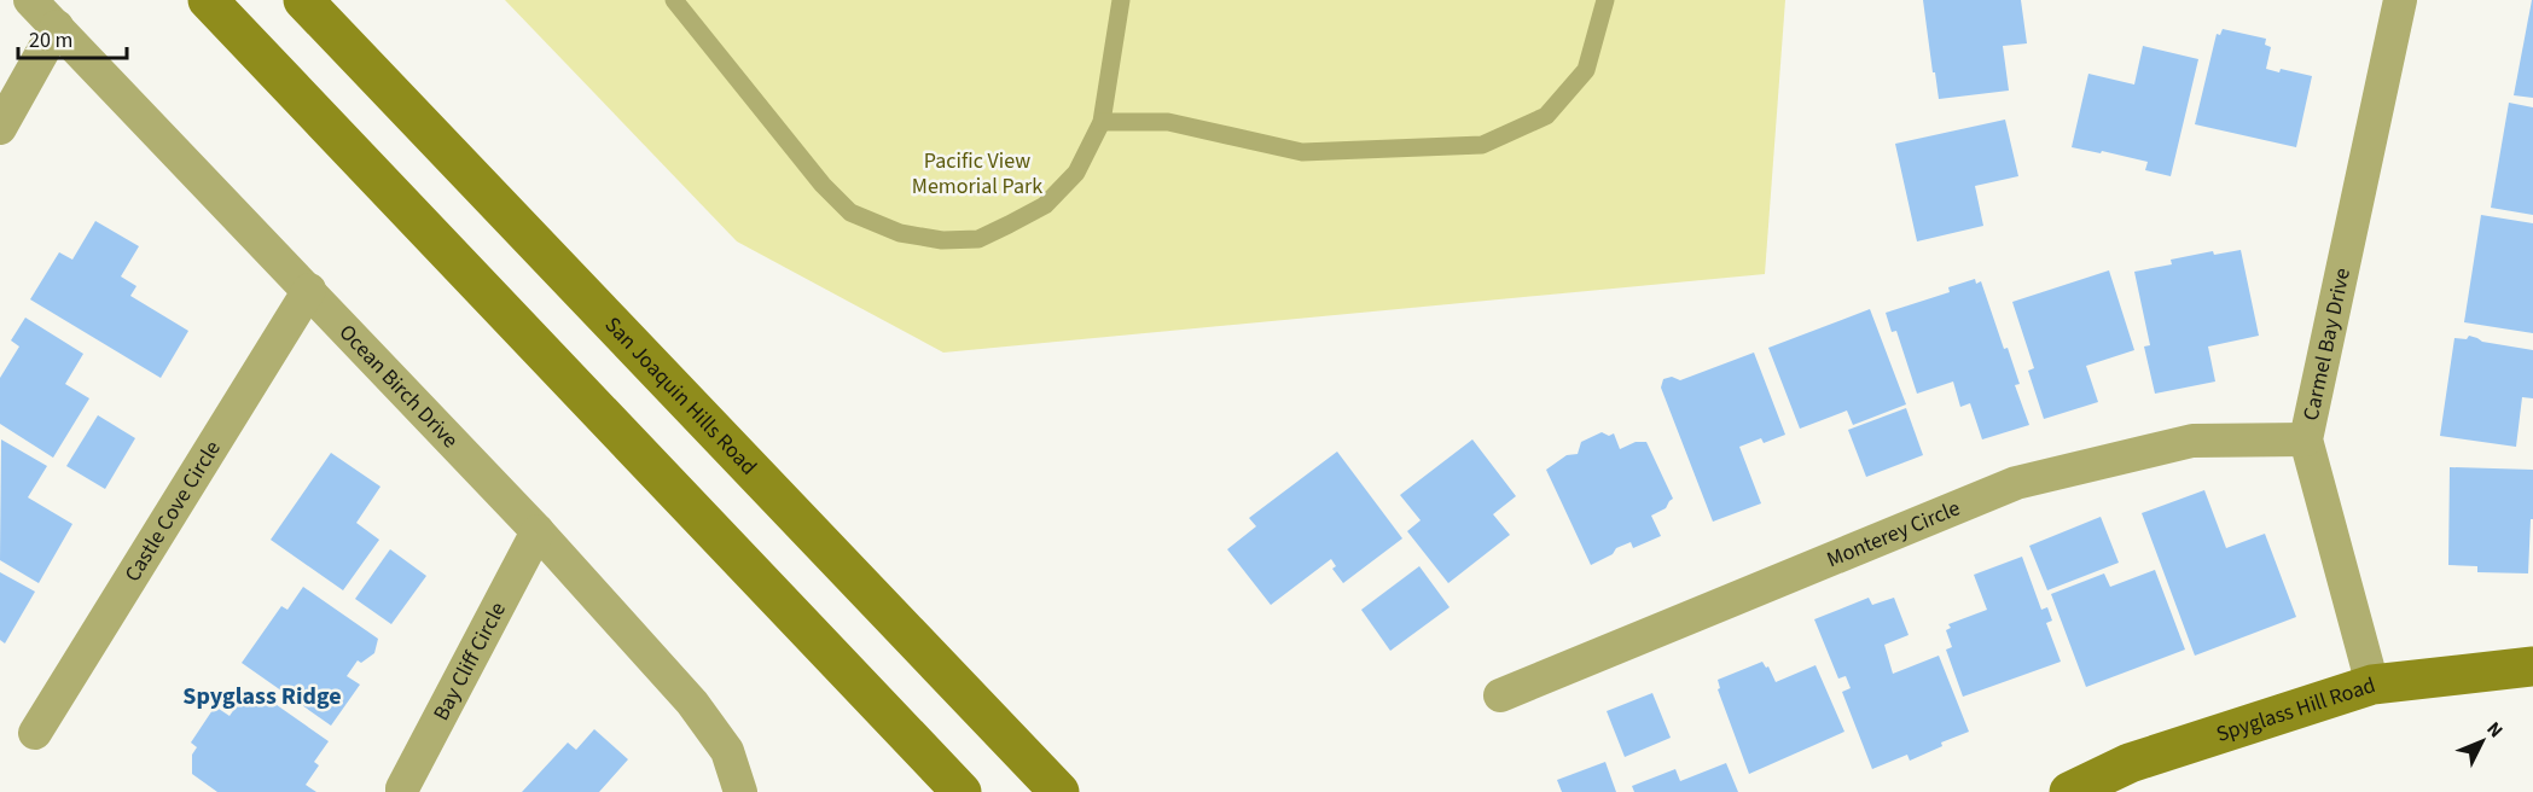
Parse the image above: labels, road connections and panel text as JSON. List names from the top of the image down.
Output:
{
  "streets": {
    "main road": ["San Joaquin Hills Road", "Spyglass Hill Road"],
    "street": [
      "Carmel Bay Drive",
      "Ocean Birch Drive",
      "Castle Cove Circle",
      "Monterey Circle",
      "Bay Cliff Circle"
    ]
  },
  "crossings": [
    ["Carmel Bay Drive", "Monterey Circle"],
    ["Carmel Bay Drive", "Spyglass Hill Road"],
    ["Ocean Birch Drive", "Castle Cove Circle"],
    ["Ocean Birch Drive", "Bay Cliff Circle"]
  ],
  "districts": ["Spyglass Ridge"],
  "parks": ["Pacific View Memorial Park"],
  "scale_bar": "20 m",
  "north": "top right"
}
